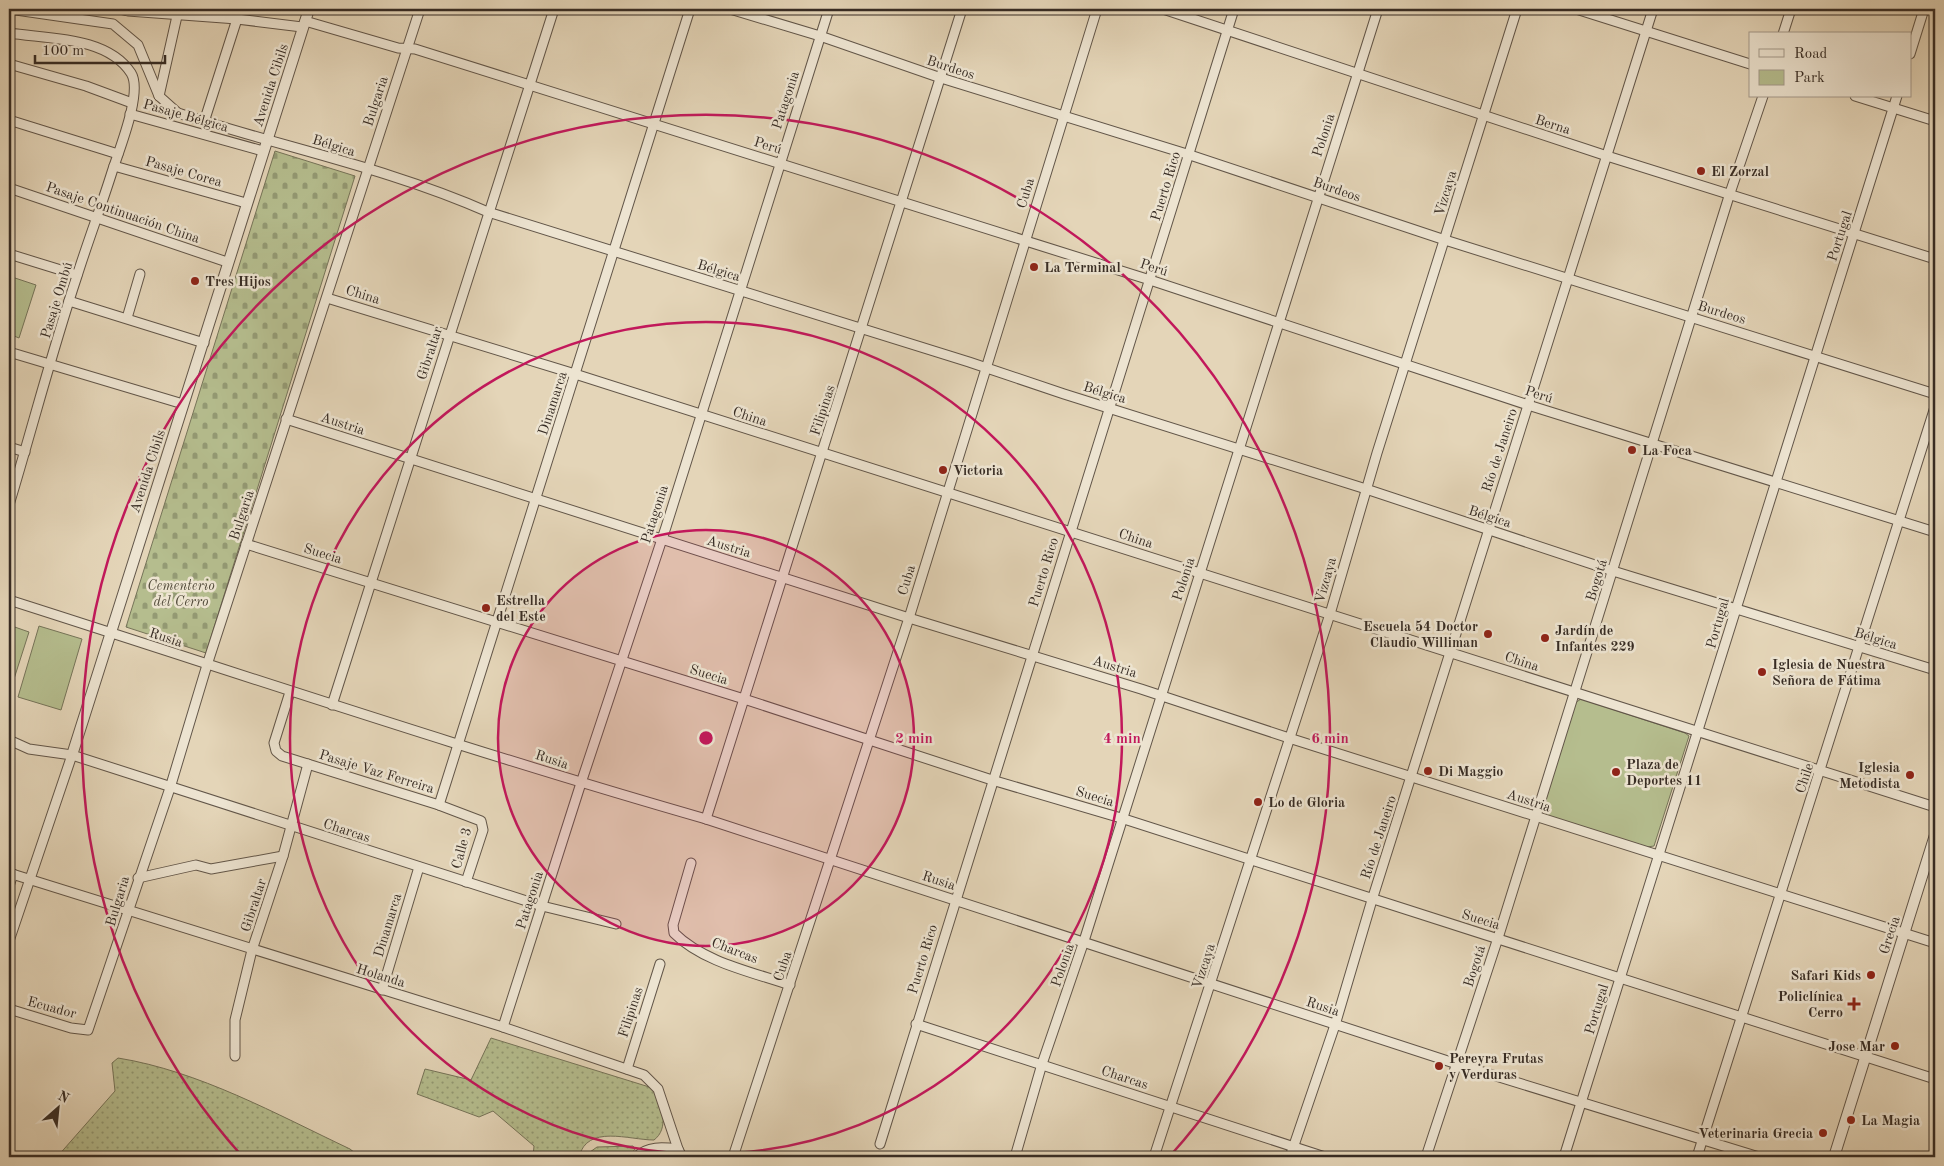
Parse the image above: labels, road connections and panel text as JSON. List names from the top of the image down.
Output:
{
  "streets": {
    "street": [
      "Burdeos",
      "Avenida Cibils",
      "Patagonia",
      "Bulgaria",
      "Pasaje Bélgica",
      "Berna",
      "Polonia",
      "Bélgica",
      "Perú",
      "Pasaje Corea",
      "Puerto Rico",
      "Cuba",
      "Vizcaya",
      "Pasaje Continuación China",
      "Portugal",
      "China",
      "Pasaje Ombú",
      "Gibraltar",
      "Dinamarca",
      "Filipinas",
      "Austria",
      "Río de Janeiro",
      "Suecia",
      "Bogotá",
      "Rusia",
      "Pasaje Vaz Ferreira",
      "Chile",
      "Charcas",
      "Calle 3",
      "Grecia",
      "Holanda",
      "Ecuador"
    ]
  },
  "crossings": [
    ["Burdeos", "Patagonia"],
    ["Burdeos", "Polonia"],
    ["Burdeos", "Puerto Rico"],
    ["Burdeos", "Cuba"],
    ["Burdeos", "Vizcaya"],
    ["Burdeos", "Portugal"],
    ["Burdeos", "Filipinas"],
    ["Burdeos", "Río de Janeiro"],
    ["Burdeos", "Bogotá"],
    ["Avenida Cibils", "Pasaje Bélgica"],
    ["Avenida Cibils", "Bélgica"],
    ["Avenida Cibils", "Perú"],
    ["Avenida Cibils", "Pasaje Corea"],
    ["Avenida Cibils", "Pasaje Continuación China"],
    ["Avenida Cibils", "Rusia"],
    ["Avenida Cibils", "Charcas"],
    ["Avenida Cibils", "Holanda"],
    ["Patagonia", "Bélgica"],
    ["Patagonia", "Perú"],
    ["Patagonia", "China"],
    ["Patagonia", "Austria"],
    ["Patagonia", "Suecia"],
    ["Patagonia", "Rusia"],
    ["Patagonia", "Charcas"],
    ["Patagonia", "Holanda"],
    ["Bulgaria", "Bélgica"],
    ["Bulgaria", "Perú"],
    ["Bulgaria", "China"],
    ["Bulgaria", "Austria"],
    ["Bulgaria", "Suecia"],
    ["Bulgaria", "Rusia"],
    ["Bulgaria", "Charcas"],
    ["Bulgaria", "Holanda"],
    ["Bulgaria", "Ecuador"],
    ["Pasaje Bélgica", "Bélgica"],
    ["Pasaje Bélgica", "Pasaje Ombú"],
    ["Berna", "Polonia"],
    ["Berna", "Puerto Rico"],
    ["Berna", "Vizcaya"],
    ["Berna", "Portugal"],
    ["Berna", "Río de Janeiro"],
    ["Berna", "Bogotá"],
    ["Polonia", "Bélgica"],
    ["Polonia", "Perú"],
    ["Polonia", "China"],
    ["Polonia", "Austria"],
    ["Polonia", "Suecia"],
    ["Polonia", "Rusia"],
    ["Polonia", "Charcas"],
    ["Bélgica", "Puerto Rico"],
    ["Bélgica", "Cuba"],
    ["Bélgica", "Vizcaya"],
    ["Bélgica", "Portugal"],
    ["Bélgica", "Gibraltar"],
    ["Bélgica", "Dinamarca"],
    ["Bélgica", "Filipinas"],
    ["Bélgica", "Río de Janeiro"],
    ["Bélgica", "Bogotá"],
    ["Bélgica", "Chile"],
    ["Perú", "Puerto Rico"],
    ["Perú", "Cuba"],
    ["Perú", "Vizcaya"],
    ["Perú", "Portugal"],
    ["Perú", "Gibraltar"],
    ["Perú", "Dinamarca"],
    ["Perú", "Filipinas"],
    ["Perú", "Río de Janeiro"],
    ["Perú", "Bogotá"],
    ["Perú", "Chile"],
    ["Pasaje Corea", "Pasaje Ombú"],
    ["Puerto Rico", "China"],
    ["Puerto Rico", "Austria"],
    ["Puerto Rico", "Suecia"],
    ["Puerto Rico", "Rusia"],
    ["Puerto Rico", "Charcas"],
    ["Cuba", "China"],
    ["Cuba", "Austria"],
    ["Cuba", "Suecia"],
    ["Cuba", "Rusia"],
    ["Cuba", "Charcas"],
    ["Vizcaya", "China"],
    ["Vizcaya", "Austria"],
    ["Vizcaya", "Suecia"],
    ["Vizcaya", "Rusia"],
    ["Vizcaya", "Charcas"],
    ["Pasaje Continuación China", "Pasaje Ombú"],
    ["Portugal", "China"],
    ["Portugal", "Austria"],
    ["Portugal", "Suecia"],
    ["Portugal", "Rusia"],
    ["China", "Gibraltar"],
    ["China", "Dinamarca"],
    ["China", "Filipinas"],
    ["China", "Río de Janeiro"],
    ["China", "Bogotá"],
    ["China", "Chile"],
    ["Gibraltar", "Austria"],
    ["Gibraltar", "Suecia"],
    ["Gibraltar", "Rusia"],
    ["Gibraltar", "Pasaje Vaz Ferreira"],
    ["Gibraltar", "Charcas"],
    ["Gibraltar", "Holanda"],
    ["Dinamarca", "Austria"],
    ["Dinamarca", "Suecia"],
    ["Dinamarca", "Rusia"],
    ["Dinamarca", "Pasaje Vaz Ferreira"],
    ["Dinamarca", "Charcas"],
    ["Dinamarca", "Holanda"],
    ["Filipinas", "Austria"],
    ["Filipinas", "Suecia"],
    ["Filipinas", "Rusia"],
    ["Filipinas", "Holanda"],
    ["Austria", "Río de Janeiro"],
    ["Austria", "Bogotá"],
    ["Austria", "Chile"],
    ["Austria", "Grecia"],
    ["Río de Janeiro", "Suecia"],
    ["Río de Janeiro", "Rusia"],
    ["Río de Janeiro", "Charcas"],
    ["Suecia", "Bogotá"],
    ["Suecia", "Chile"],
    ["Suecia", "Grecia"],
    ["Bogotá", "Rusia"],
    ["Rusia", "Pasaje Vaz Ferreira"],
    ["Rusia", "Chile"],
    ["Pasaje Vaz Ferreira", "Calle 3"],
    ["Charcas", "Calle 3"]
  ],
  "parks": ["Cementerio del Cerro"],
  "places": {
    "other": [
      "El Zorzal",
      "La Terminal",
      "Tres Hijos",
      "La Foca",
      "Victoria",
      "Estrella del Este",
      "Escuela 54 Doctor Claudio Williman",
      "Jardín de Infantes 229",
      "Iglesia de Nuestra Señora de Fátima",
      "Di Maggio",
      "Plaza de Deportes 11",
      "Iglesia Metodista",
      "Lo de Gloria",
      "Safari Kids",
      "Jose Mar",
      "Pereyra Frutas y Verduras",
      "La Magia",
      "Veterinaria Grecia"
    ],
    "health": ["Policlínica Cerro"]
  },
  "legend": ["Road", "Park"],
  "scale_bar": "100 m",
  "north": "top right",
  "rings": ["2 min", "4 min", "6 min"]
}
